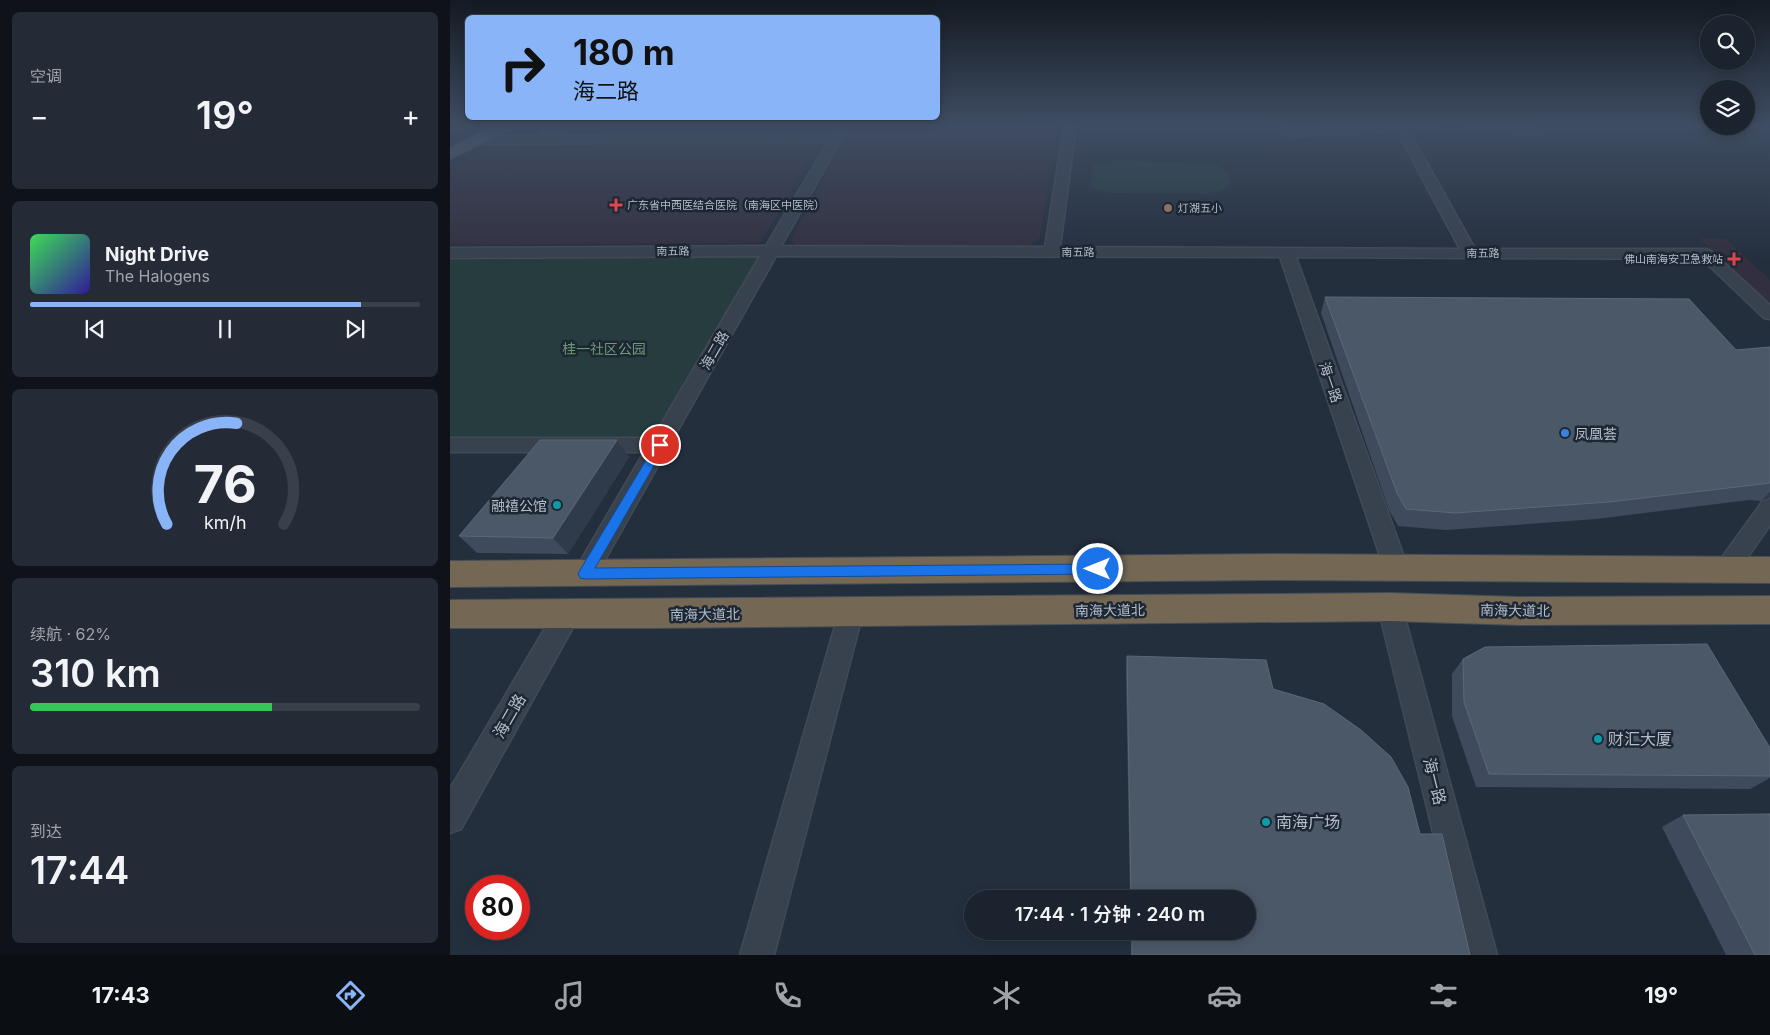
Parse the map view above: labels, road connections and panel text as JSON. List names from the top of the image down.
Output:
{
  "streets": {
    "highway": ["南海大道北"],
    "street": ["南五路", "海二路", "海一路"]
  },
  "crossings": [
    ["南五路", "海二路"],
    ["南五路", "海一路"],
    ["海二路", "南海大道北"],
    ["海一路", "南海大道北"]
  ],
  "parks": ["桂一社区公园"],
  "places": {
    "health": ["广东省中西医结合医院（南海区中医院）", "佛山南海安卫急救站"],
    "other": [
      "灯湖五小",
      "凤凰荟",
      "融禧公馆",
      "财汇大厦",
      "南海广场"
    ]
  },
  "page": {
    "tile": [
      "空调",
      ["续航 · 62%", "310 km"],
      ["到达", "17:44"]
    ],
    "turn": ["180 m", "海二路"],
    "heat": ["−", "19°", "+"],
    "song": ["Night Drive", "The Halogens"],
    "limit": "80",
    "trip": "17:44 · 1 分钟 · 240 m",
    "tabs": ["17:43", "19°"],
    "gauge": ["76", "km/h"]
  }
}
